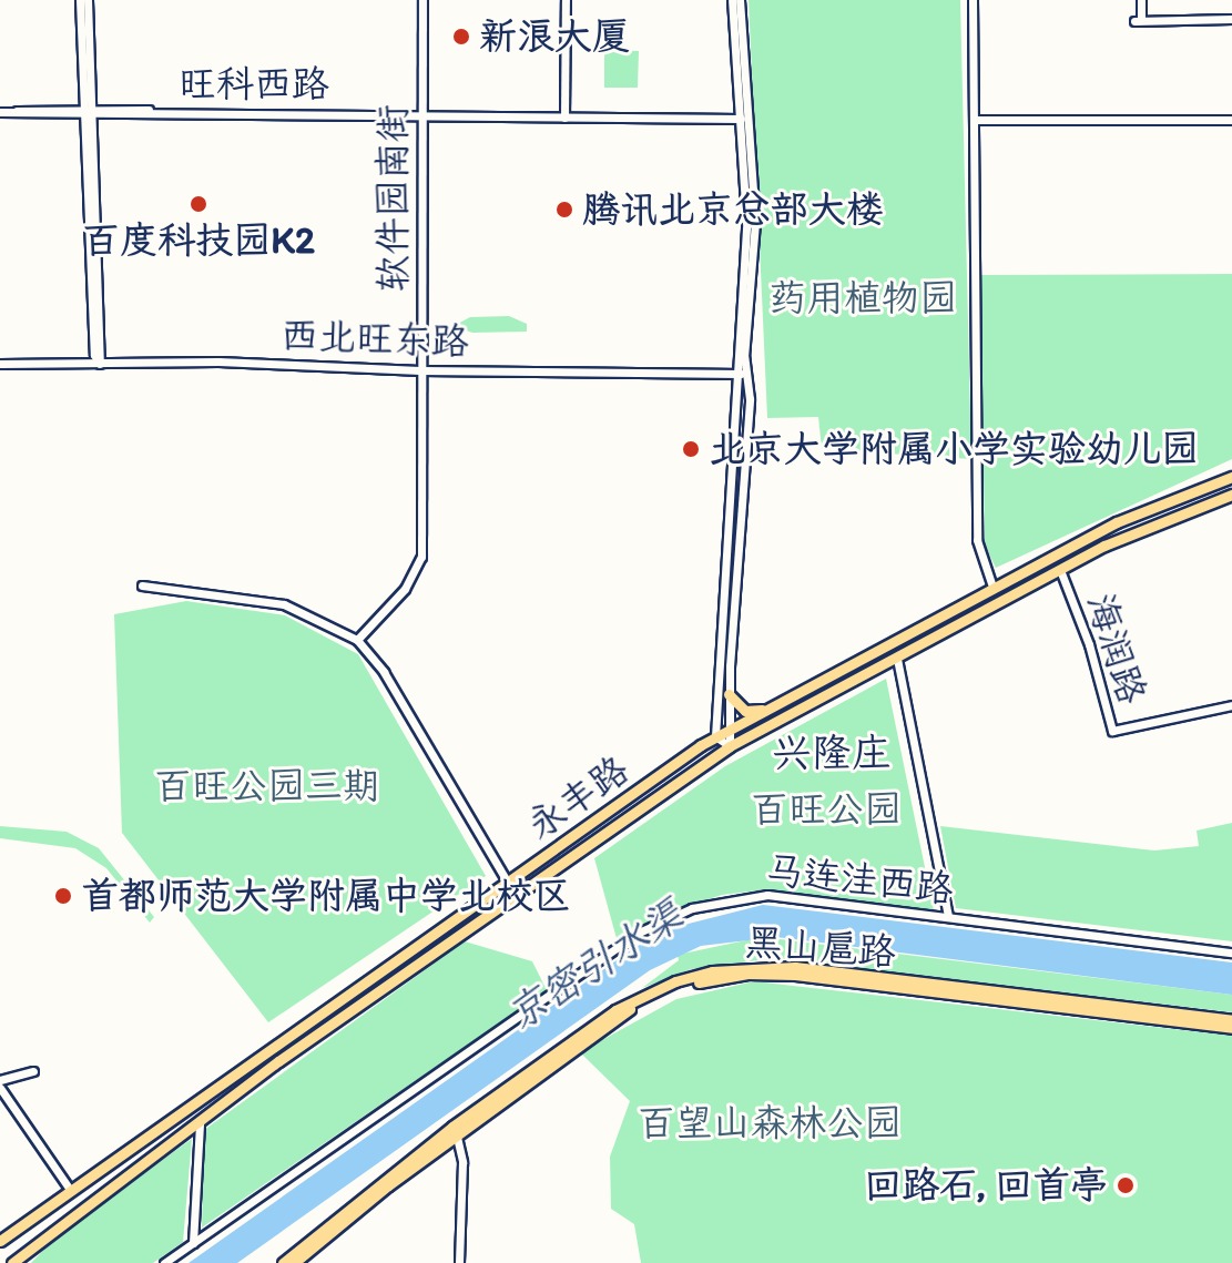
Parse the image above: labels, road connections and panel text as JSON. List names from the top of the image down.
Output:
{
  "streets": {
    "main road": ["永丰路", "黑山扈路"],
    "street": [
      "旺科西路",
      "软件园南街",
      "西北旺东路",
      "海润路",
      "马连洼西路"
    ]
  },
  "crossings": [
    ["旺科西路", "软件园南街"],
    ["软件园南街", "西北旺东路"],
    ["海润路", "永丰路"]
  ],
  "districts": ["兴隆庄"],
  "water": ["京密引水渠"],
  "parks": [
    "药用植物园",
    "百旺公园三期",
    "百旺公园",
    "百望山森林公园"
  ],
  "places": [
    "新浪大厦",
    "百度科技园K2",
    "腾讯北京总部大楼",
    "北京大学附属小学实验幼儿园",
    "首都师范大学附属中学北校区",
    "回路石, 回首亭"
  ]
}
